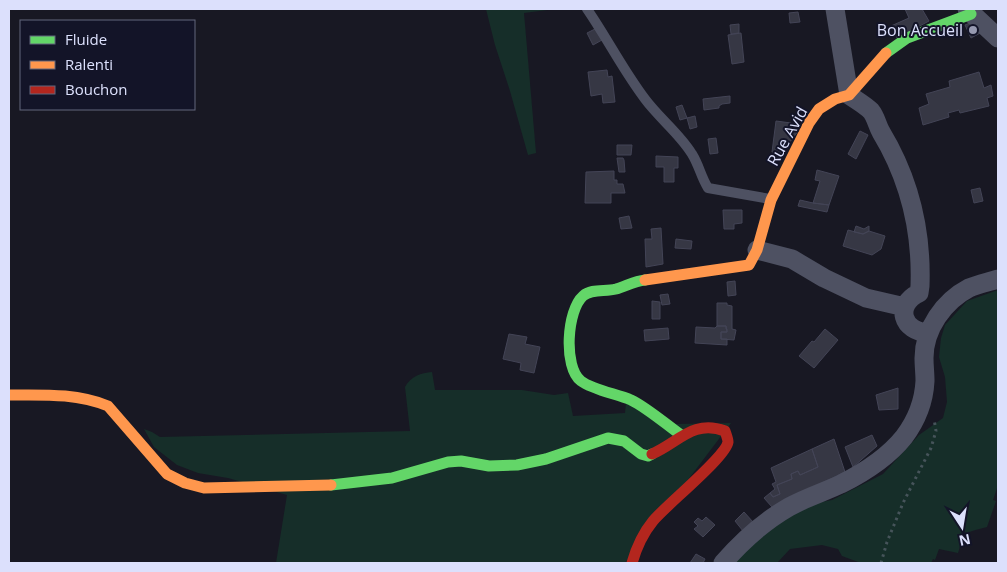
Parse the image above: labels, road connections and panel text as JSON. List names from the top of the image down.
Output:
{
  "streets": {
    "street": ["Rue Avid"]
  },
  "places": ["Bon Accueil"],
  "legend": ["Fluide", "Ralenti", "Bouchon"],
  "north": "bottom"
}
